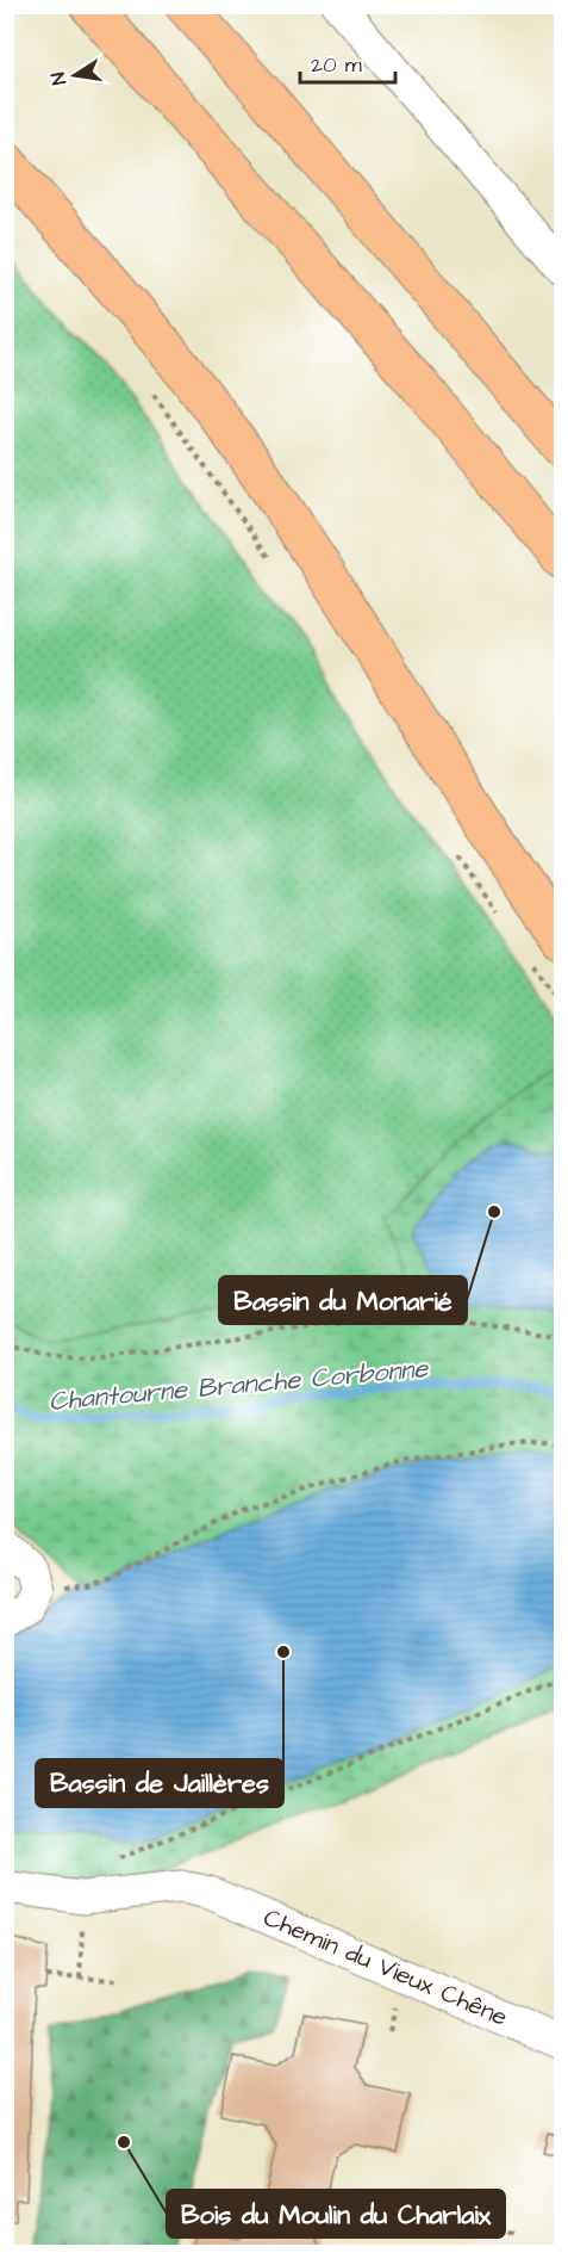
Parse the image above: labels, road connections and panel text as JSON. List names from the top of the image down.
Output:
{
  "streets": {
    "street": ["Chemin du Vieux Chêne"]
  },
  "water": ["Chantourne Branche Corbonne"],
  "places": ["Bassin du Monarié", "Bassin de Jaillères", "Bois du Moulin du Charlaix"],
  "scale_bar": "20 m",
  "north": "left"
}
